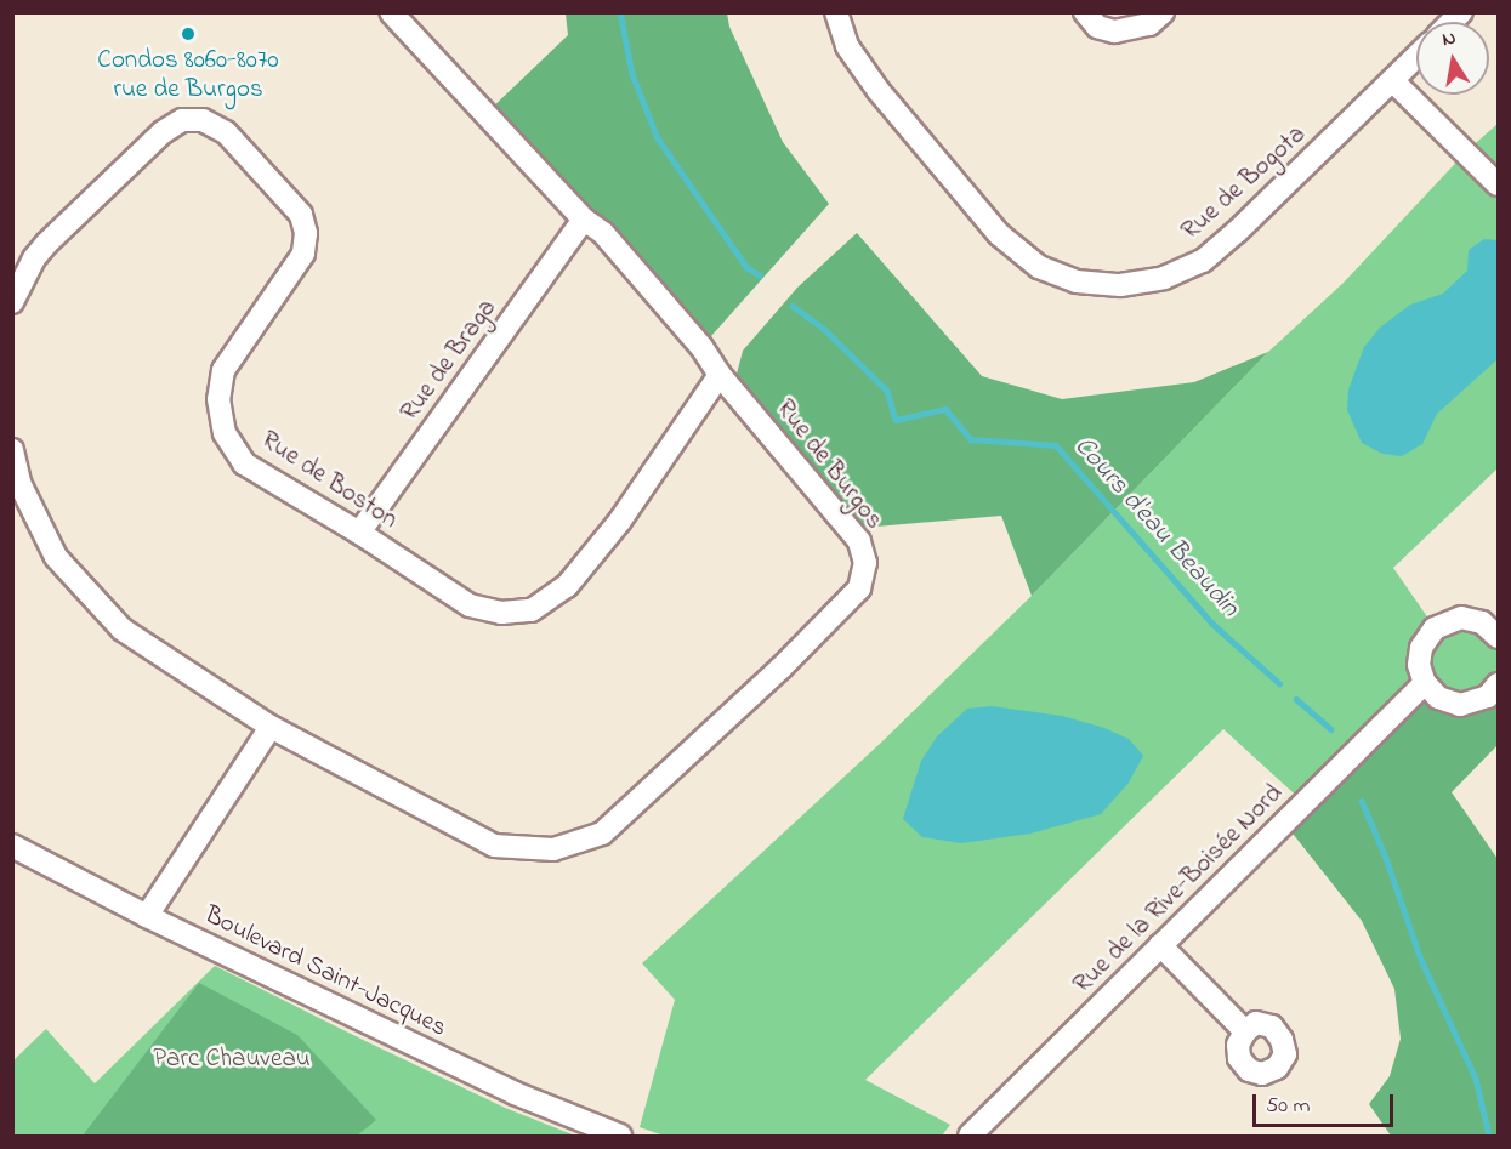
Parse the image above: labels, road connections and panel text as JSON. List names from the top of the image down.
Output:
{
  "streets": {
    "street": [
      "Rue de Bogota",
      "Rue de Braga",
      "Rue de Burgos",
      "Rue de Boston",
      "Rue de la Rive-Boisée Nord",
      "Boulevard Saint-Jacques"
    ]
  },
  "crossings": [
    ["Rue de Braga", "Rue de Burgos"],
    ["Rue de Braga", "Rue de Boston"],
    ["Rue de Burgos", "Rue de Boston"]
  ],
  "water": ["Cours d'eau Beaudin"],
  "parks": ["Parc Chauveau"],
  "places": ["Condos 8060-8070 rue de Burgos"],
  "scale_bar": "50 m",
  "north": "top"
}
